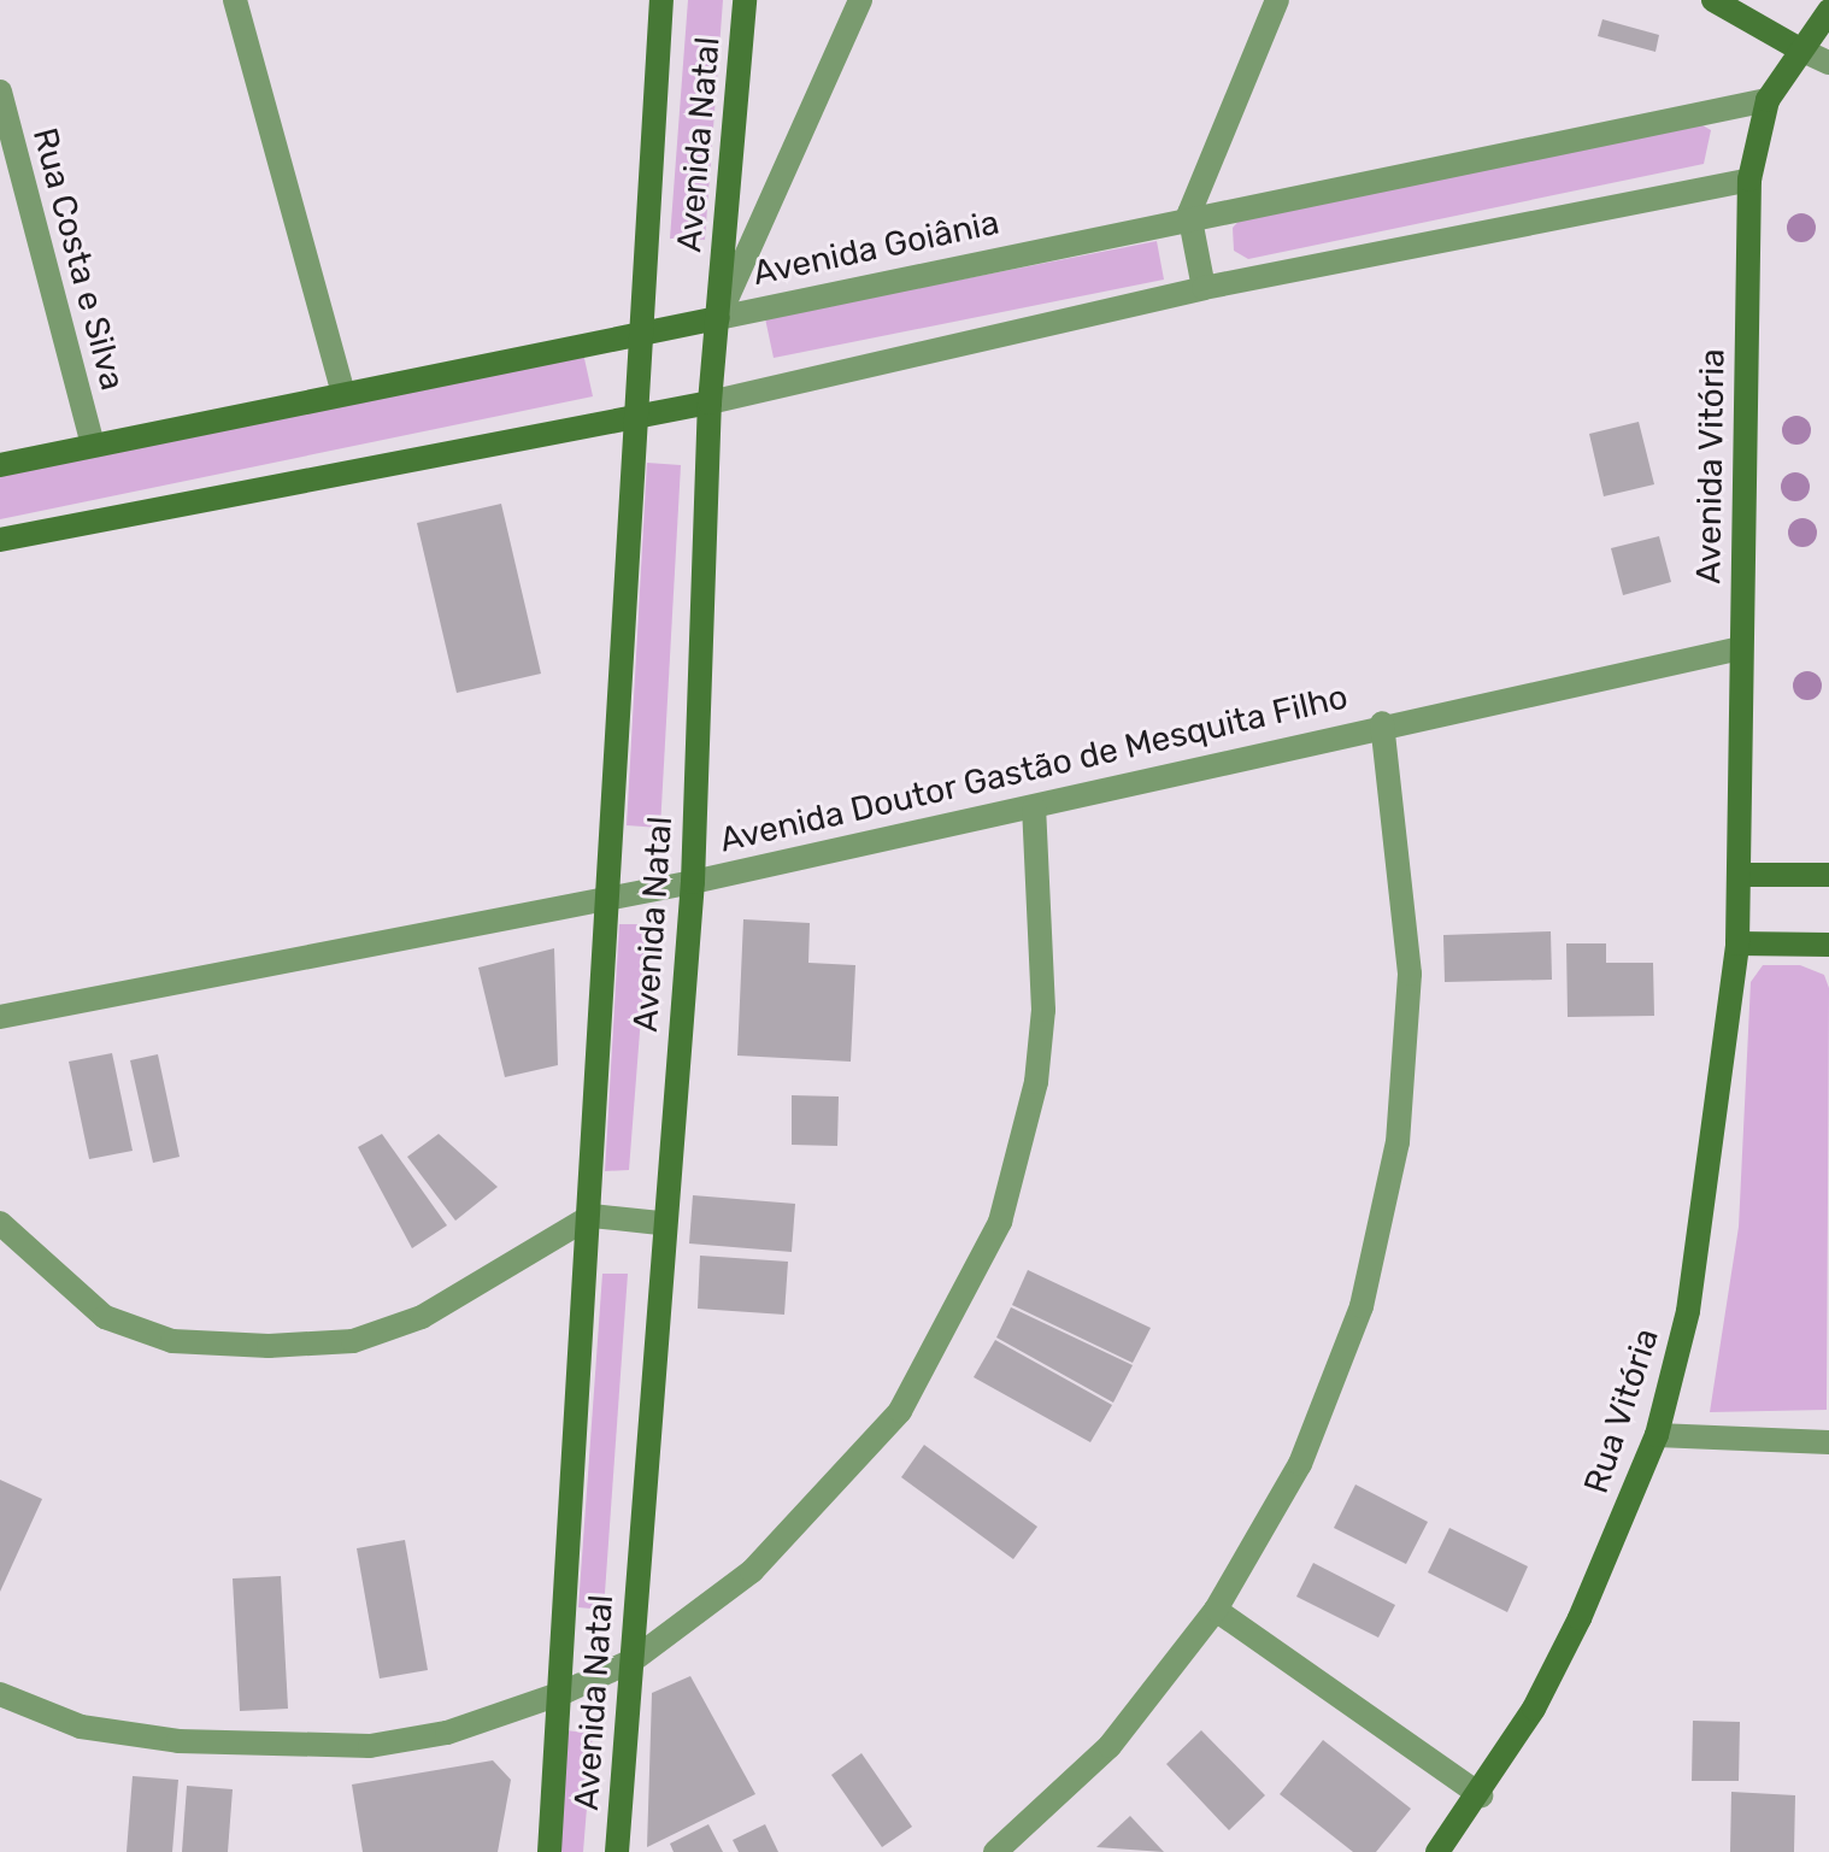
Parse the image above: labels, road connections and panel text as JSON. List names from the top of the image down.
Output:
{
  "streets": {
    "street": [
      "Avenida Natal",
      "Avenida Goiânia",
      "Rua Costa e Silva",
      "Avenida Vitória",
      "Avenida Doutor Gastão de Mesquita Filho",
      "Rua Vitória"
    ]
  },
  "crossings": [
    ["Avenida Natal", "Avenida Goiânia"],
    ["Avenida Natal", "Avenida Doutor Gastão de Mesquita Filho"],
    ["Avenida Goiânia", "Rua Costa e Silva"],
    ["Avenida Goiânia", "Avenida Vitória"],
    ["Avenida Vitória", "Avenida Doutor Gastão de Mesquita Filho"],
    ["Avenida Vitória", "Rua Vitória"]
  ]
}
